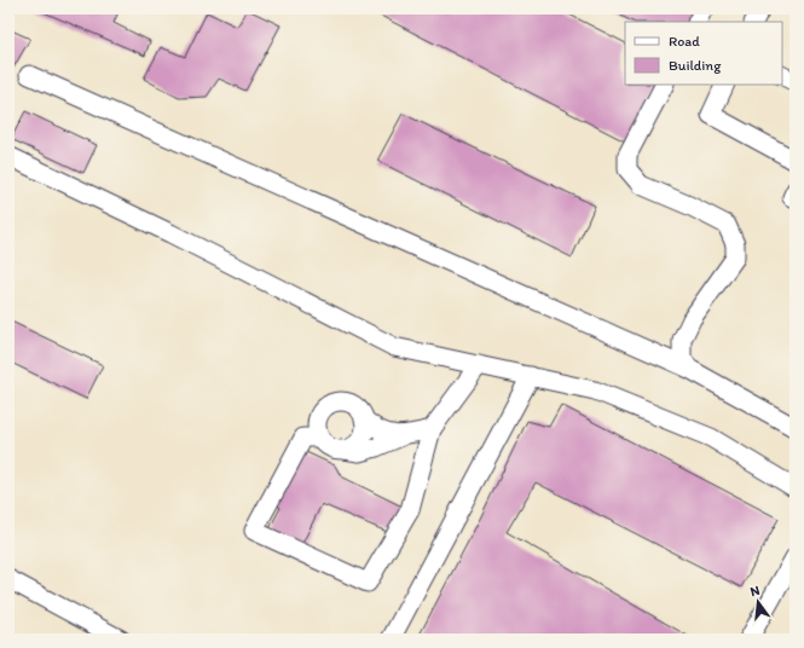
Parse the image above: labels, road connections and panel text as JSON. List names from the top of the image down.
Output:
{
  "legend": ["Road", "Building"],
  "north": "top"
}
